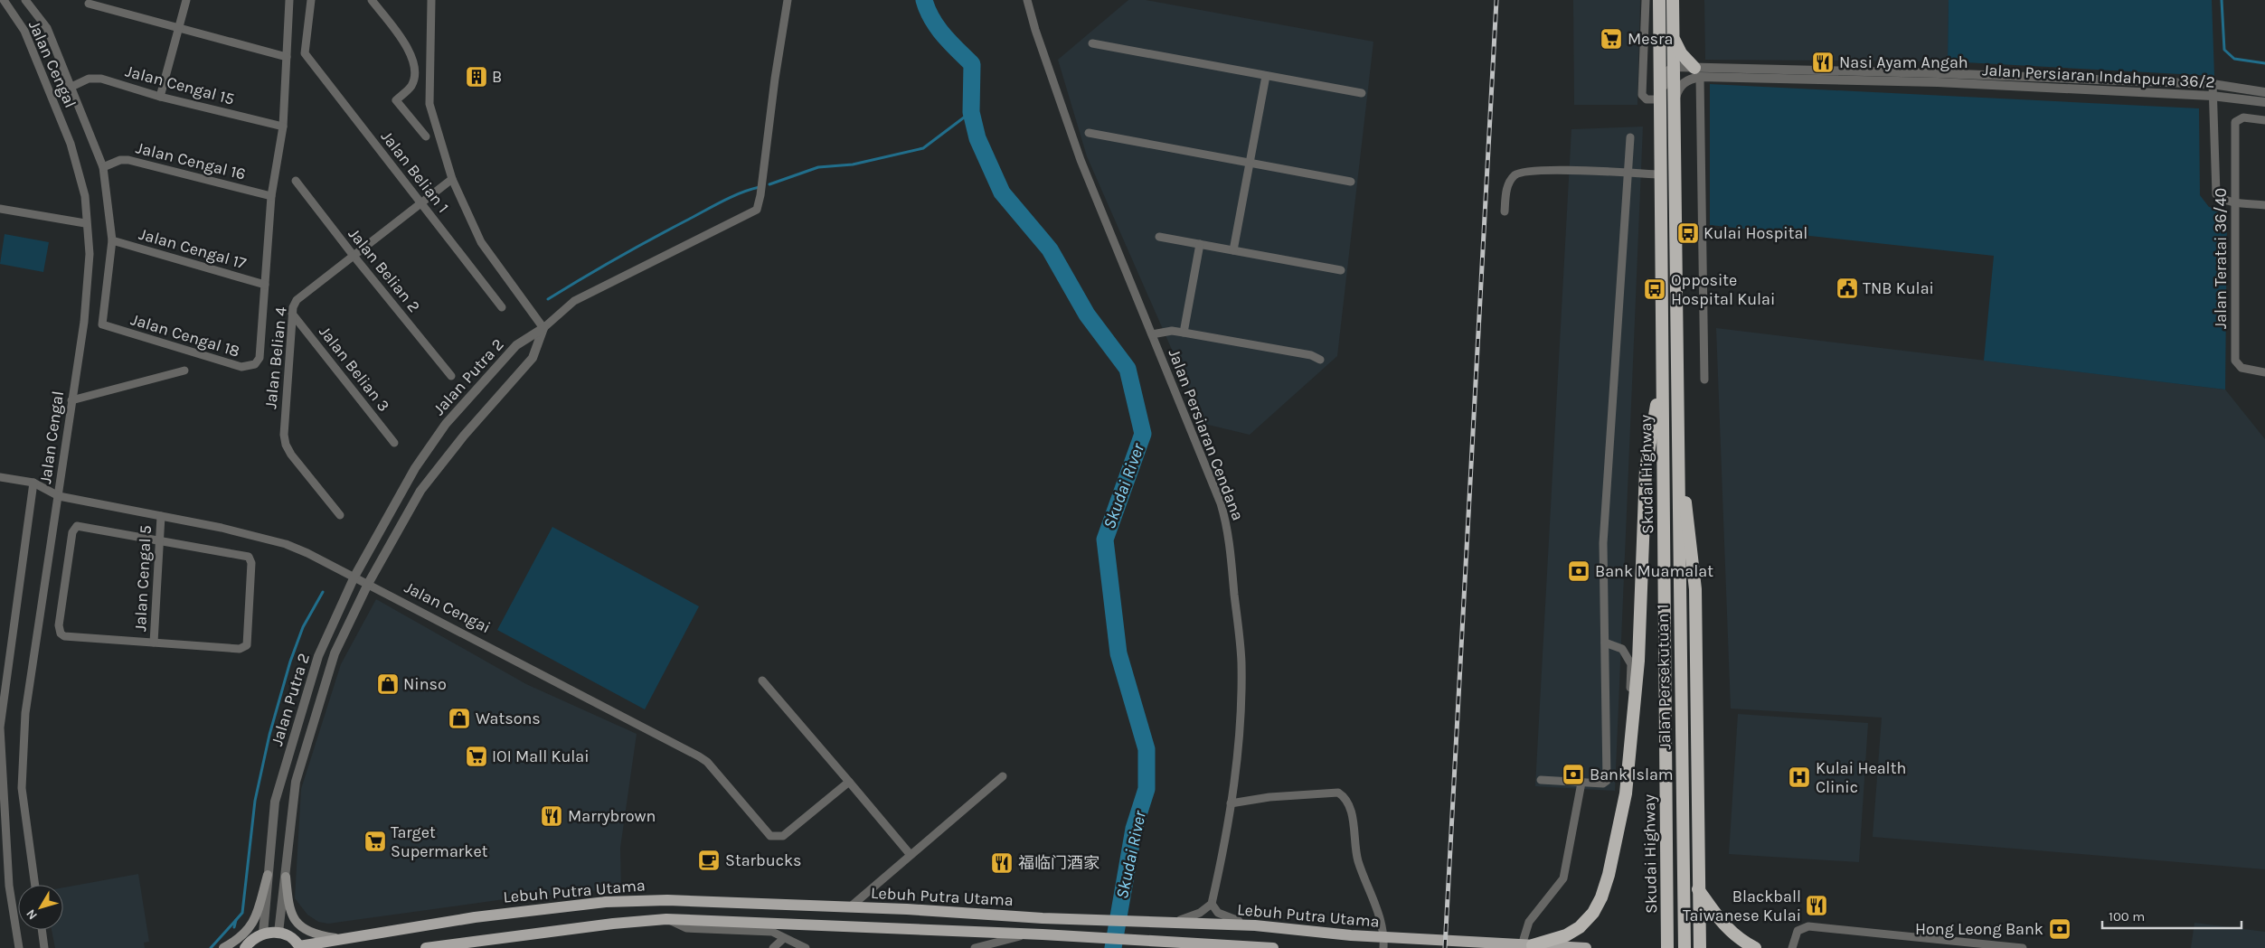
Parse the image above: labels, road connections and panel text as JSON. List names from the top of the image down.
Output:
{
  "streets": {
    "highway": ["Skudai Highway", "Jalan Persekutuan 1"],
    "main road": ["Lebuh Putra Utama"],
    "street": [
      "Jalan Cengal",
      "Jalan Persiaran Indahpura 36/2",
      "Jalan Cengal 15",
      "Jalan Cengal 16",
      "Jalan Belian 1",
      "Jalan Cengal 17",
      "Jalan Teratai 36/40",
      "Jalan Belian 2",
      "Jalan Cengal 18",
      "Jalan Belian 4",
      "Jalan Belian 3",
      "Jalan Putra 2",
      "Jalan Persiaran Cendana",
      "Jalan Cengal 5",
      "Jalan Cengai"
    ]
  },
  "crossings": [
    ["Jalan Cengal", "Jalan Cengai"],
    ["Jalan Persiaran Indahpura 36/2", "Skudai Highway"],
    ["Jalan Belian 1", "Jalan Belian 4"],
    ["Jalan Cengal 17", "Jalan Cengal 18"],
    ["Jalan Belian 2", "Jalan Belian 4"],
    ["Jalan Belian 4", "Jalan Belian 3"],
    ["Jalan Putra 2", "Jalan Cengai"],
    ["Skudai Highway", "Jalan Persekutuan 1"],
    ["Jalan Cengal 5", "Jalan Cengai"]
  ],
  "water": ["Skudai River"],
  "places": {
    "supermarket": ["Mesra", "IOI Mall Kulai", "Target Supermarket"],
    "restaurant": [
      "Nasi Ayam Angah",
      "Marrybrown",
      "福临门酒家",
      "Blackball Taiwanese Kulai"
    ],
    "building": ["B"],
    "bus stop": ["Kulai Hospital", "Opposite Hospital Kulai"],
    "public building": ["TNB Kulai"],
    "bank": ["Bank Muamalat", "Bank Islam", "Hong Leong Bank"],
    "shop": ["Ninso", "Watsons"],
    "hospital": ["Kulai Health Clinic"],
    "cafe": ["Starbucks"]
  },
  "scale_bar": "100 m",
  "north": "bottom left"
}
